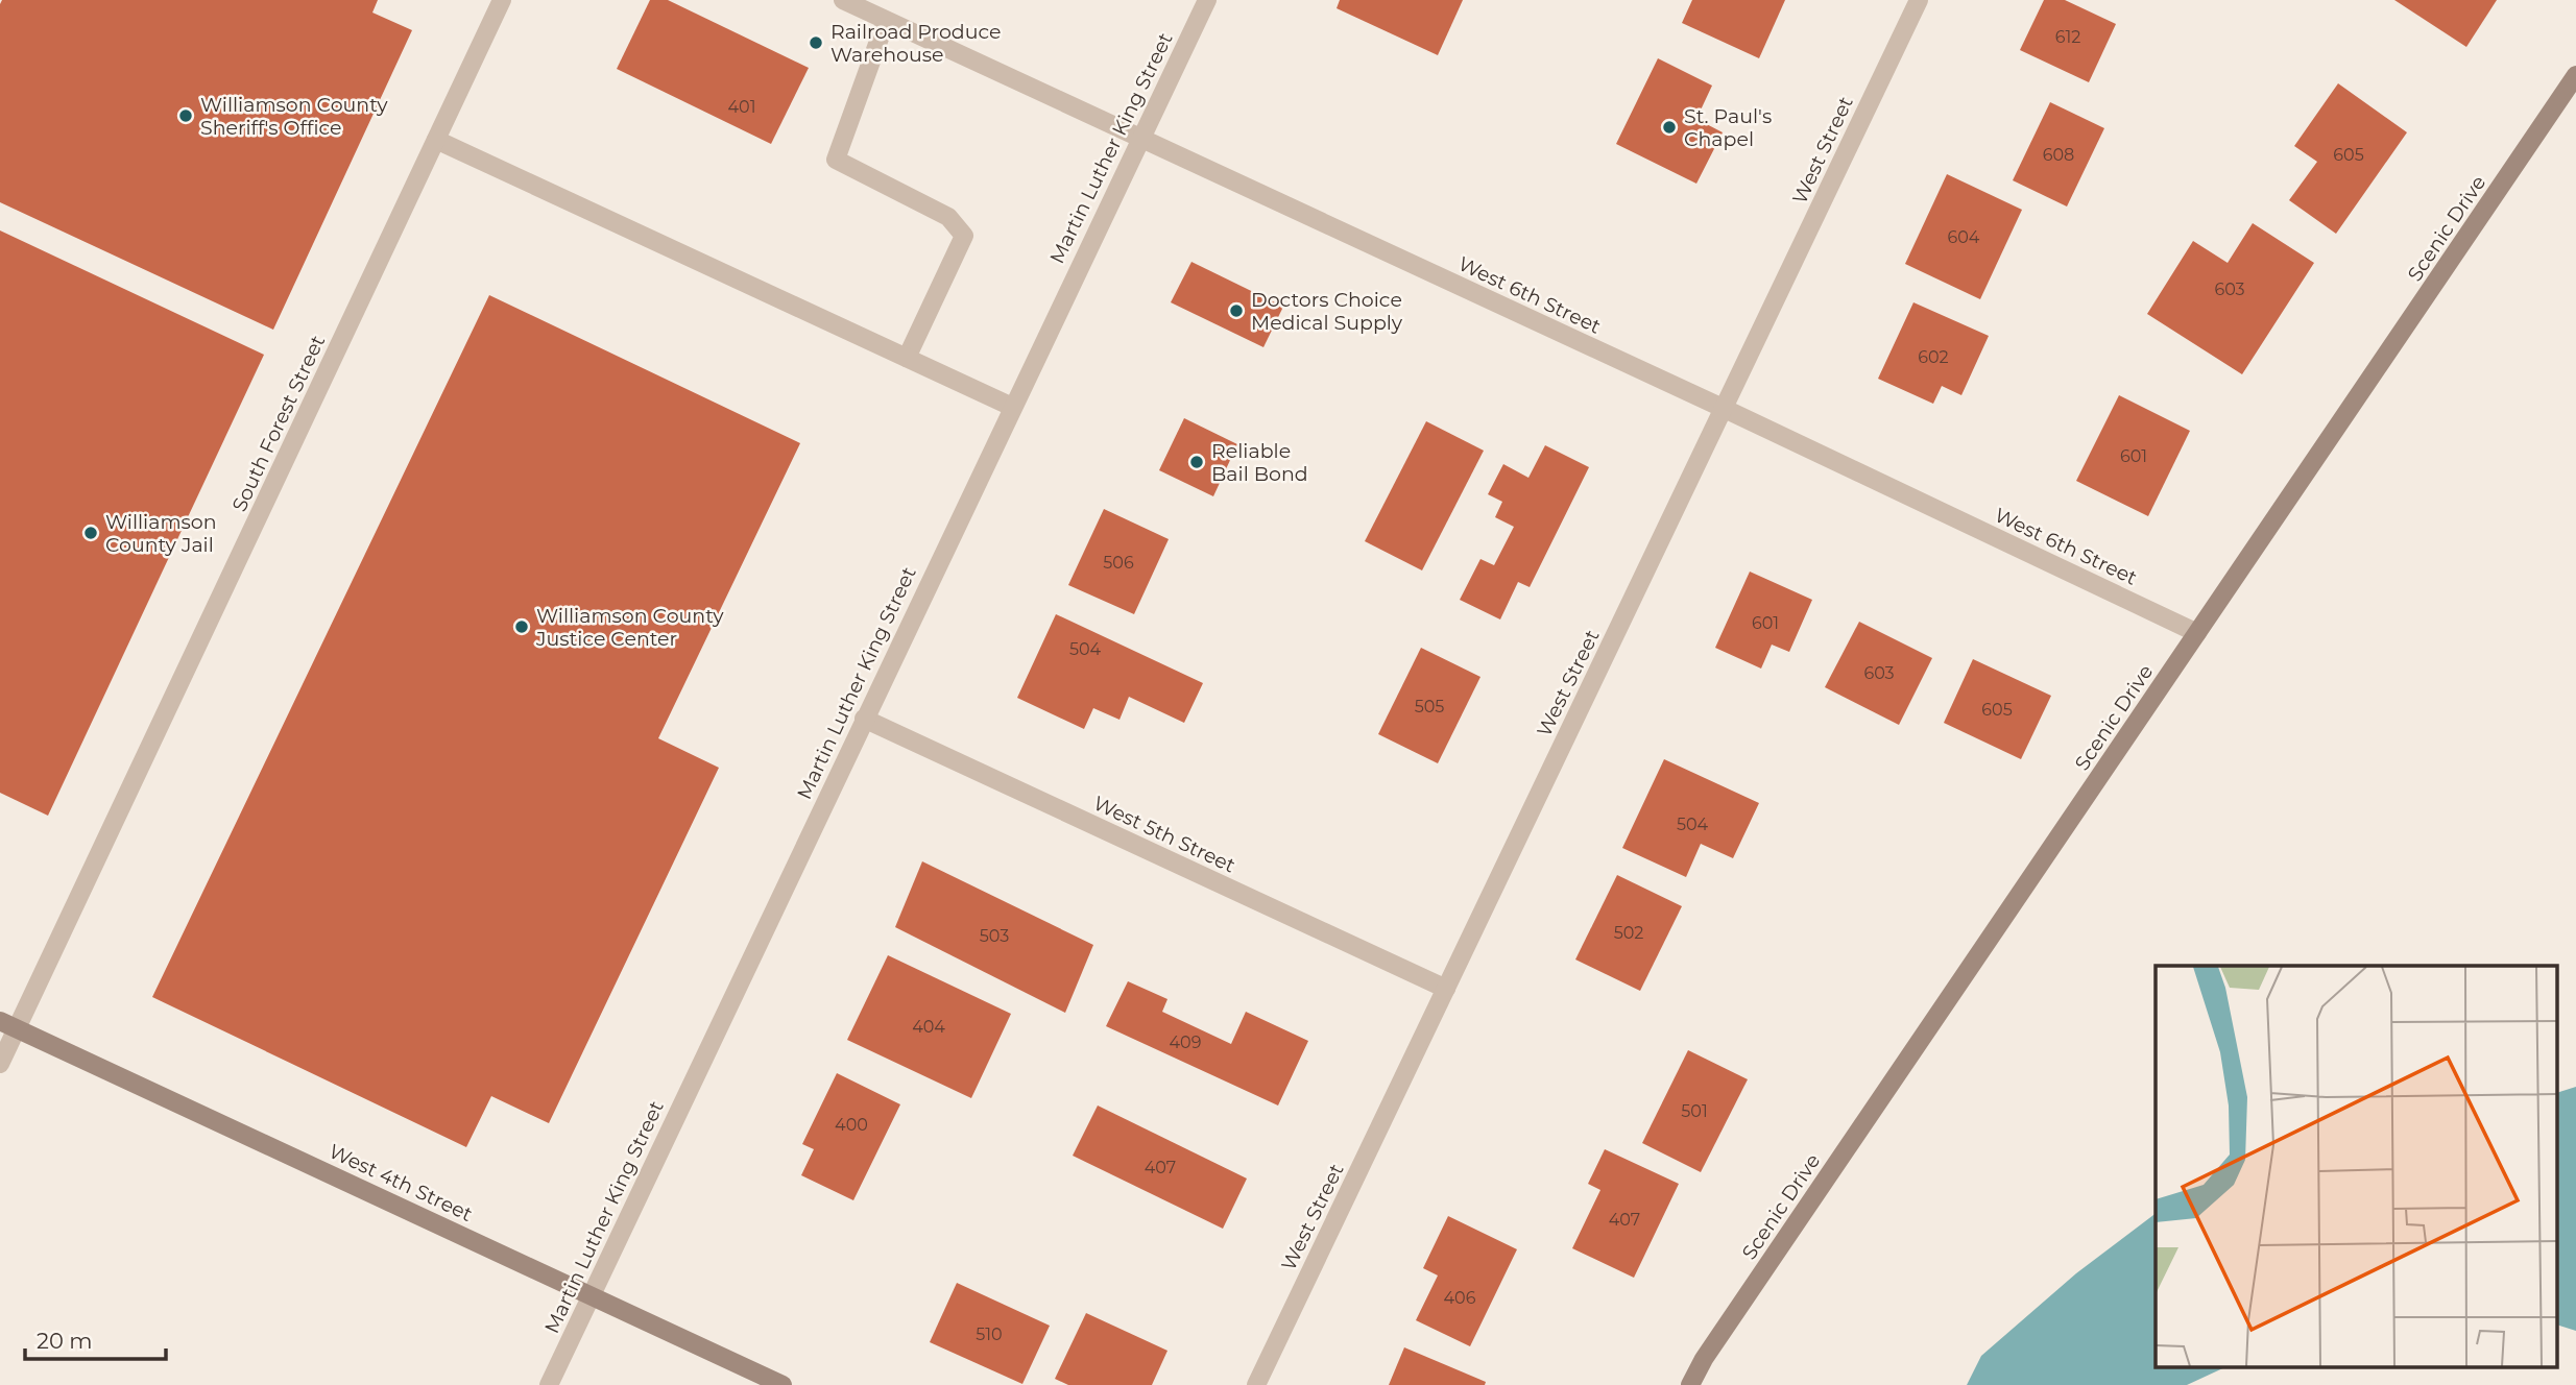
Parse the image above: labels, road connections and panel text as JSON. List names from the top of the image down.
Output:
{
  "streets": {
    "street": [
      "Martin Luther King Street",
      "West Street",
      "Scenic Drive",
      "West 6th Street",
      "South Forest Street",
      "West 5th Street",
      "West 4th Street"
    ]
  },
  "crossings": [
    ["Martin Luther King Street", "West 6th Street"],
    ["Martin Luther King Street", "West 5th Street"],
    ["Martin Luther King Street", "West 4th Street"],
    ["West Street", "West 6th Street"],
    ["West Street", "West 5th Street"],
    ["Scenic Drive", "West 6th Street"],
    ["South Forest Street", "West 4th Street"]
  ],
  "places": [
    "Railroad Produce Warehouse",
    "Williamson County Sheriff's Office",
    "St. Paul's Chapel",
    "Doctors Choice Medical Supply",
    "Reliable Bail Bond",
    "Williamson County Jail",
    "Williamson County Justice Center"
  ],
  "house_numbers": [
    "612",
    "401",
    "608",
    "605",
    "604",
    "603",
    "602",
    "601",
    "506",
    "601",
    "504",
    "603",
    "505",
    "605",
    "504",
    "502",
    "503",
    "404",
    "409",
    "501",
    "400",
    "407",
    "407",
    "406",
    "510"
  ],
  "scale_bar": "20 m"
}
